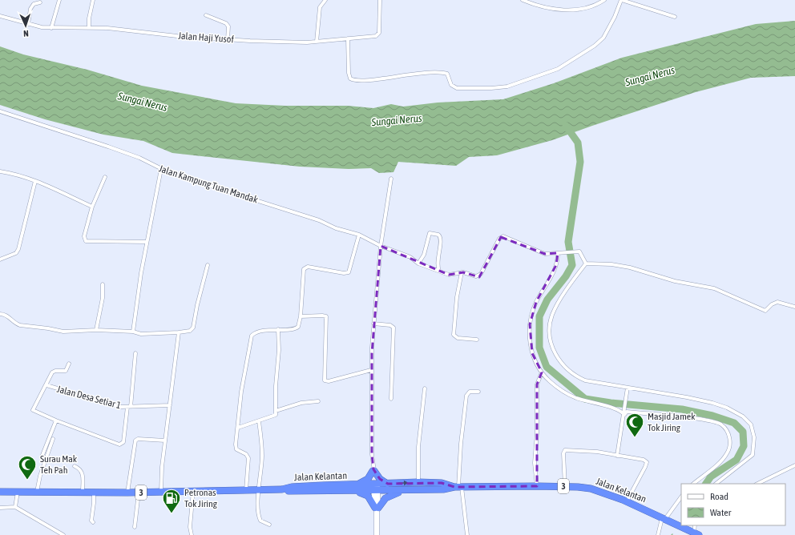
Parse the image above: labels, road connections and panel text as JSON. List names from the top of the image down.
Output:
{
  "streets": {
    "highway": ["Jalan Kelantan", "3"],
    "street": ["Jalan Haji Yusof", "Jalan Kampung Tuan Mandak", "Jalan Desa Setiar 1"]
  },
  "crossings": [
    ["Jalan Kelantan", "3"]
  ],
  "water": ["Sungai Nerus"],
  "places": {
    "mosque": ["Masjid Jamek Tok Jiring", "Surau Mak Teh Pah"],
    "fuel station": ["Petronas Tok Jiring"]
  },
  "legend": ["Road", "Water"],
  "north": "bottom"
}
